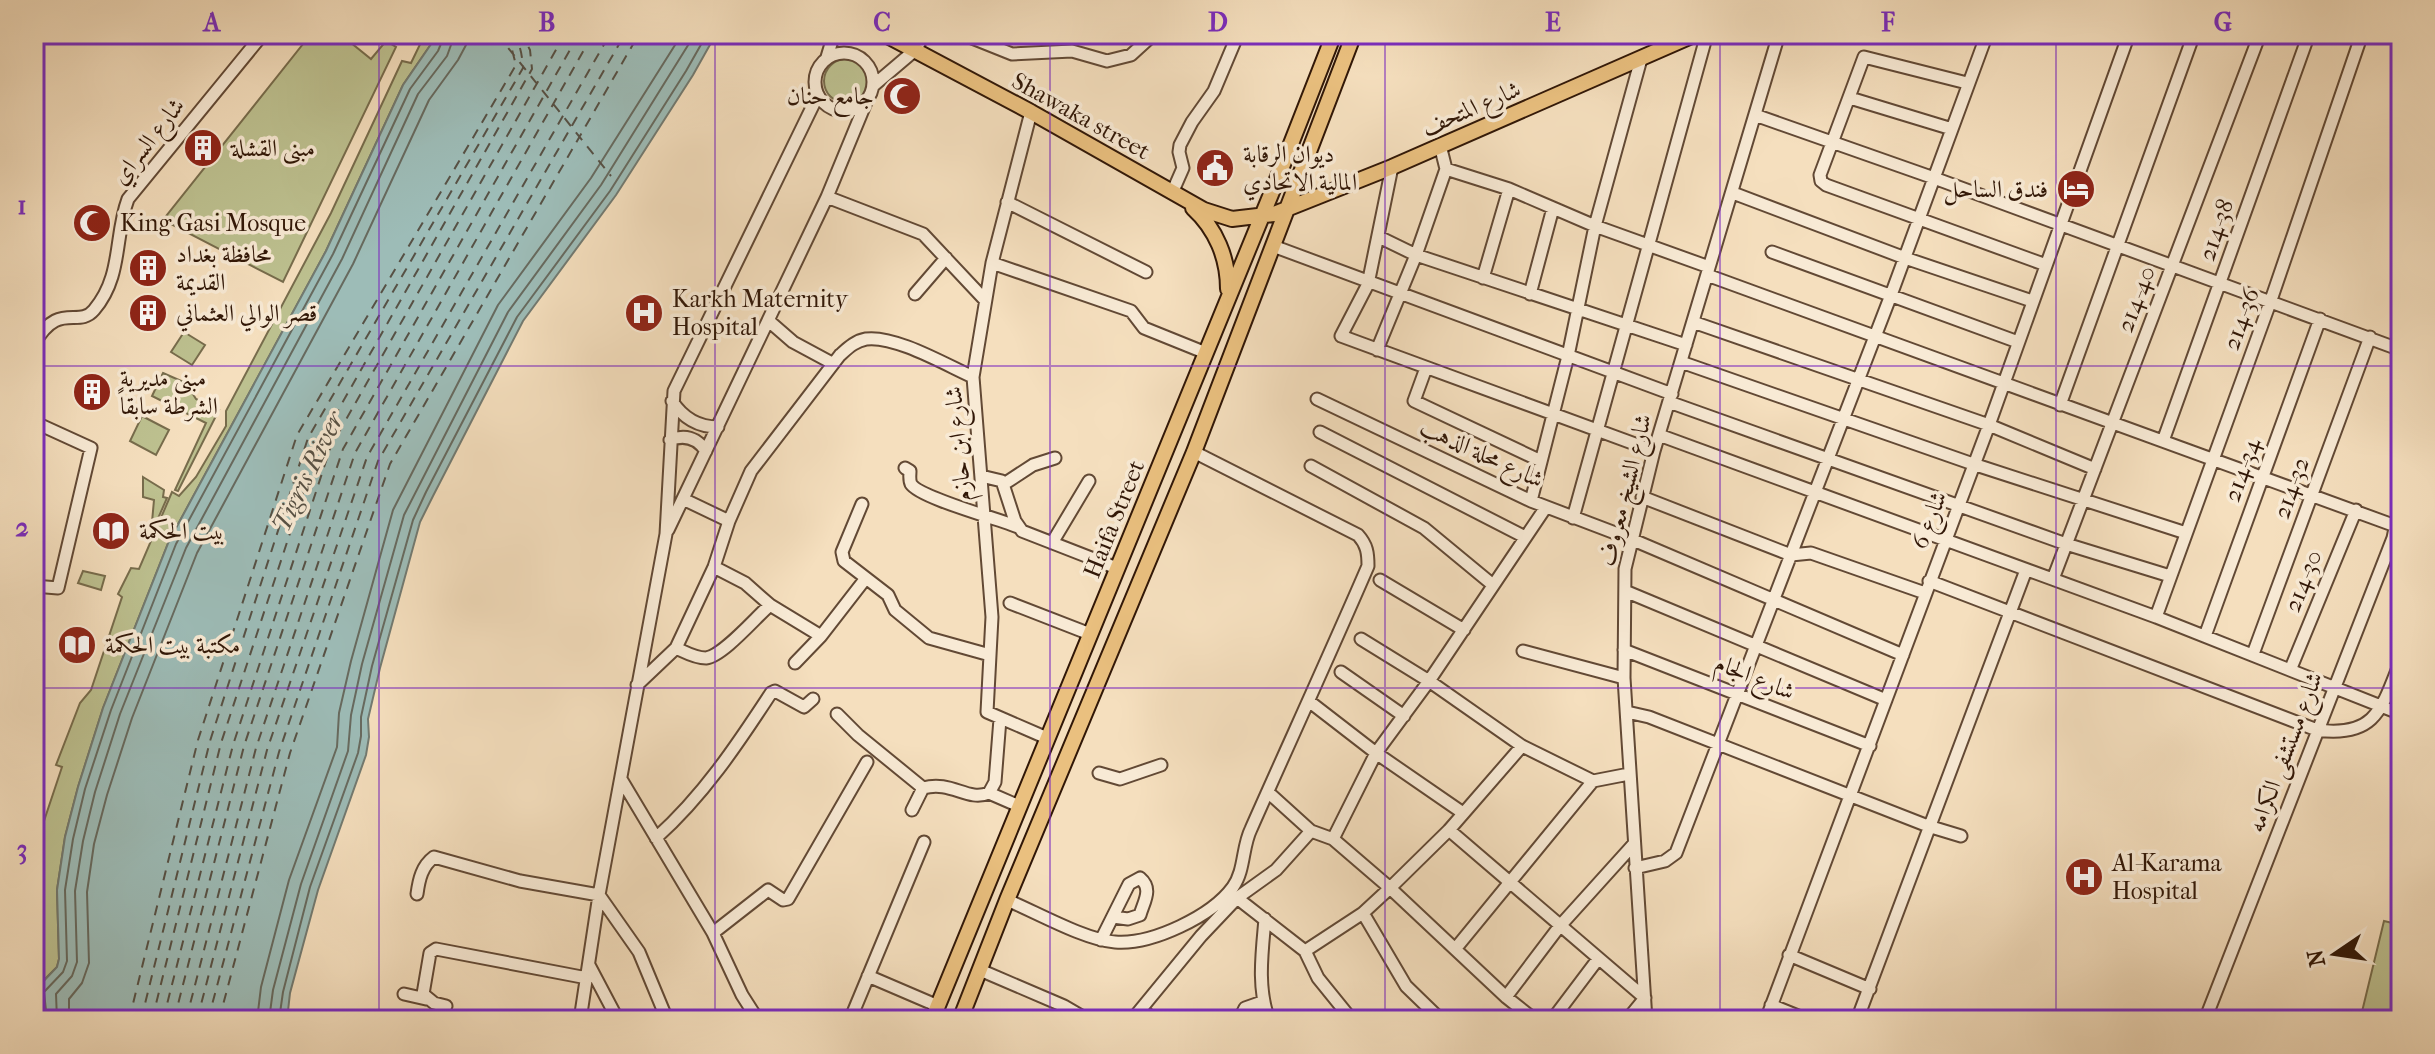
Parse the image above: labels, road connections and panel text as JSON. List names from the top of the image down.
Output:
{
  "streets": {
    "main road": ["شارع المتحف", "Shawaka street", "Haifa Street"],
    "street": [
      "شارع السراي",
      "214-38",
      "214-40",
      "214-36",
      "شارع ابن حازم",
      "شارع محلة الذهب",
      "214-34",
      "214-32",
      "شارع الشيخ معروف",
      "شارع 6",
      "214-30",
      "شارع الجام",
      "شارع مستشفى الكرامه"
    ]
  },
  "crossings": [
    ["شارع المتحف", "Shawaka street"],
    ["شارع المتحف", "Haifa Street"],
    ["Shawaka street", "شارع ابن حازم"],
    ["Shawaka street", "Haifa Street"],
    ["شارع محلة الذهب", "شارع الشيخ معروف"],
    ["شارع محلة الذهب", "شارع 6"],
    ["شارع الشيخ معروف", "شارع الجام"],
    ["شارع 6", "شارع الجام"]
  ],
  "water": ["Tigris River"],
  "places": {
    "mosque": ["جامع حنان", "King Gasi Mosque"],
    "building": [
      "مبنى القشلة",
      "محافظة بغداد القديمة",
      "قصر الوالي العثماني",
      "مبنى مديرية الشرطة سابقاً"
    ],
    "public building": ["ديوان الرقابة المالية الاتحادي"],
    "hotel": ["فندق الساحل"],
    "hospital": ["Karkh Maternity Hospital", "Al-Karama Hospital"],
    "library": ["بيت الحكمة", "مكتبة بيت الحكمة"]
  },
  "north": "left",
  "grid": {
    "columns": [
      "A",
      "B",
      "C",
      "D",
      "E",
      "F",
      "G"
    ],
    "rows": ["1", "2", "3"]
  }
}
